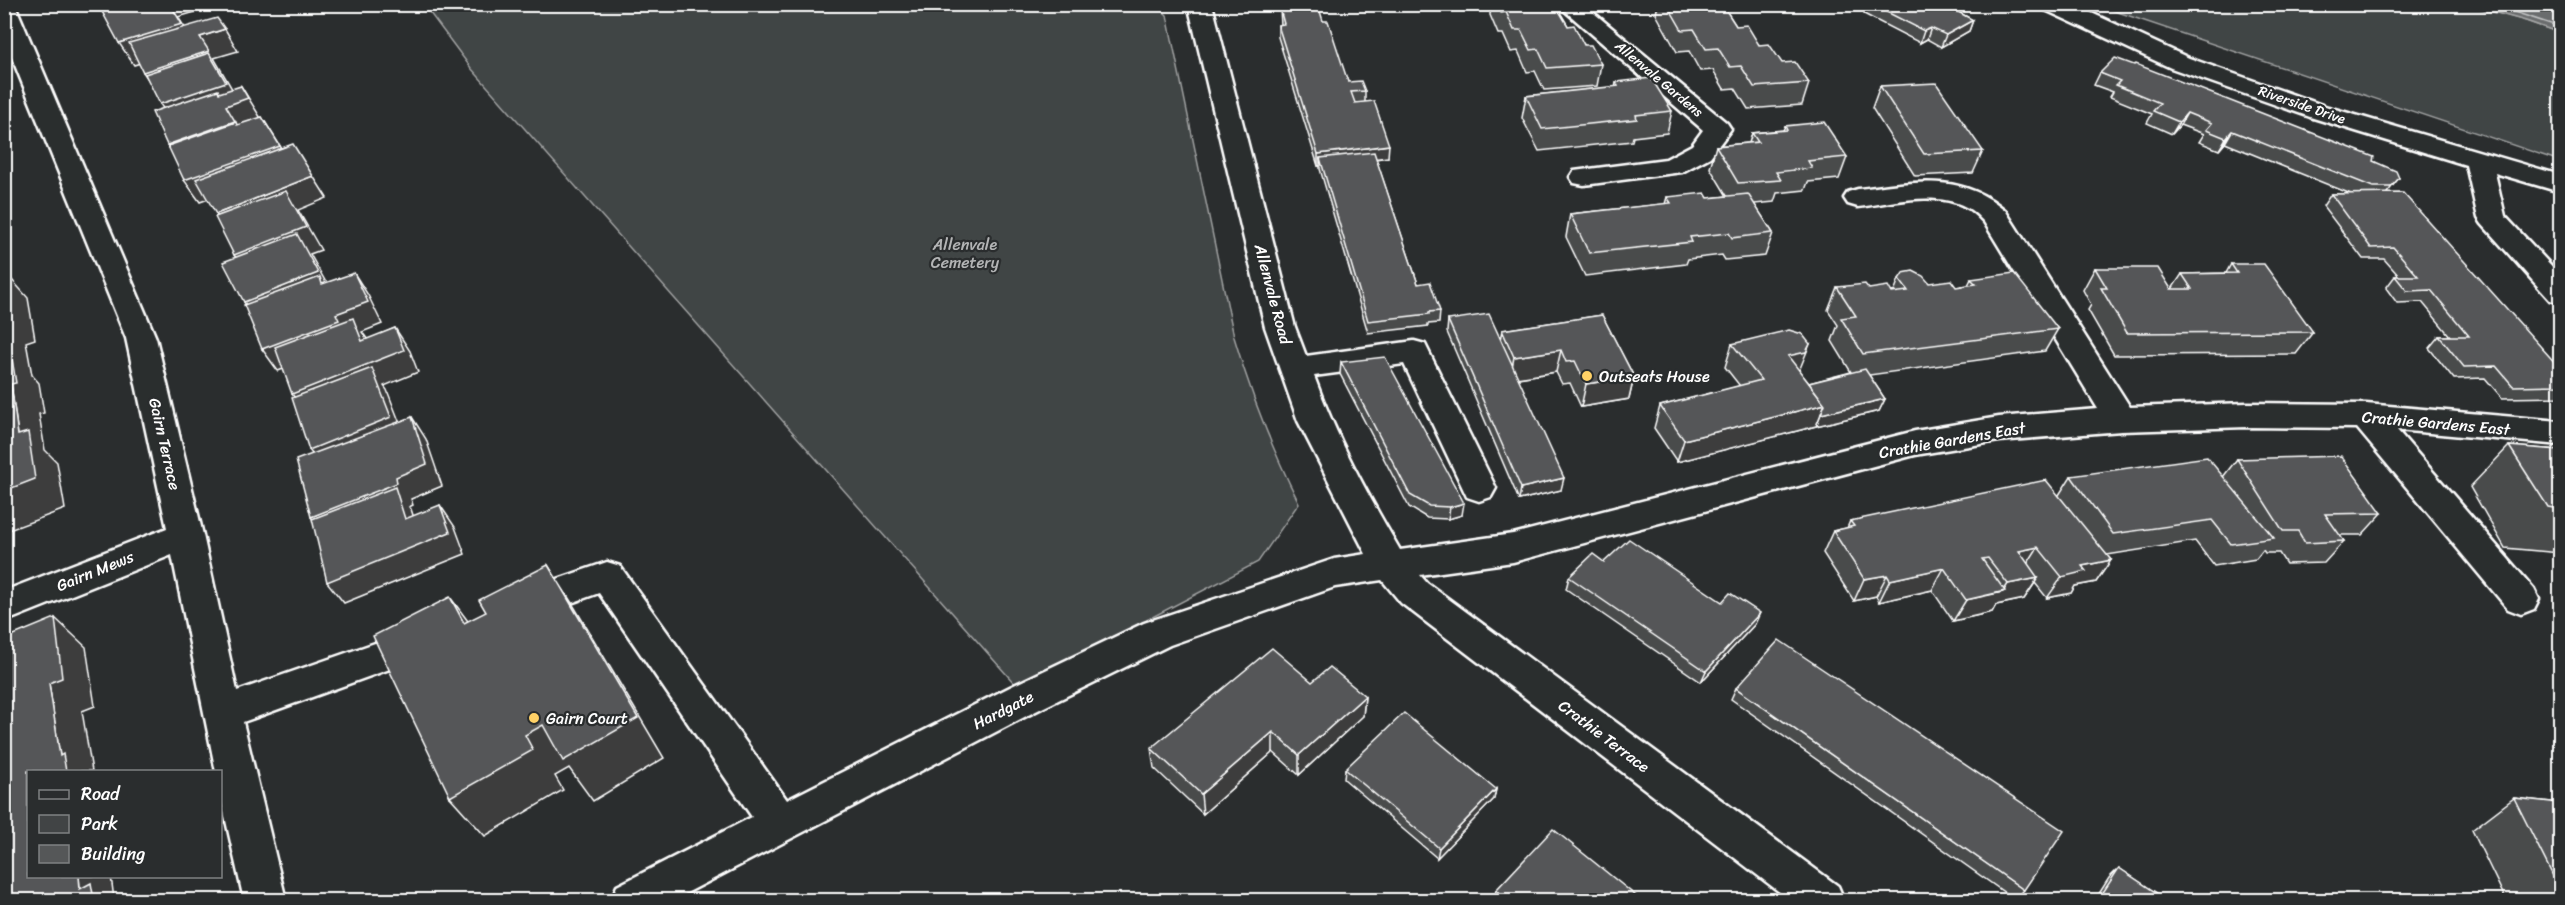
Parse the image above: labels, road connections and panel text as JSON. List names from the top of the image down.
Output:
{
  "streets": {
    "street": [
      "Allenvale Gardens",
      "Riverside Drive",
      "Allenvale Road",
      "Crathie Gardens East",
      "Gairn Terrace",
      "Gairn Mews",
      "Hardgate",
      "Crathie Terrace"
    ]
  },
  "crossings": [
    ["Allenvale Road", "Crathie Gardens East"],
    ["Allenvale Road", "Hardgate"],
    ["Allenvale Road", "Crathie Terrace"],
    ["Crathie Gardens East", "Hardgate"],
    ["Crathie Gardens East", "Crathie Terrace"],
    ["Gairn Terrace", "Gairn Mews"],
    ["Hardgate", "Crathie Terrace"]
  ],
  "parks": ["Allenvale Cemetery"],
  "places": ["Outseats House", "Gairn Court"],
  "legend": ["Road", "Park", "Building"]
}
